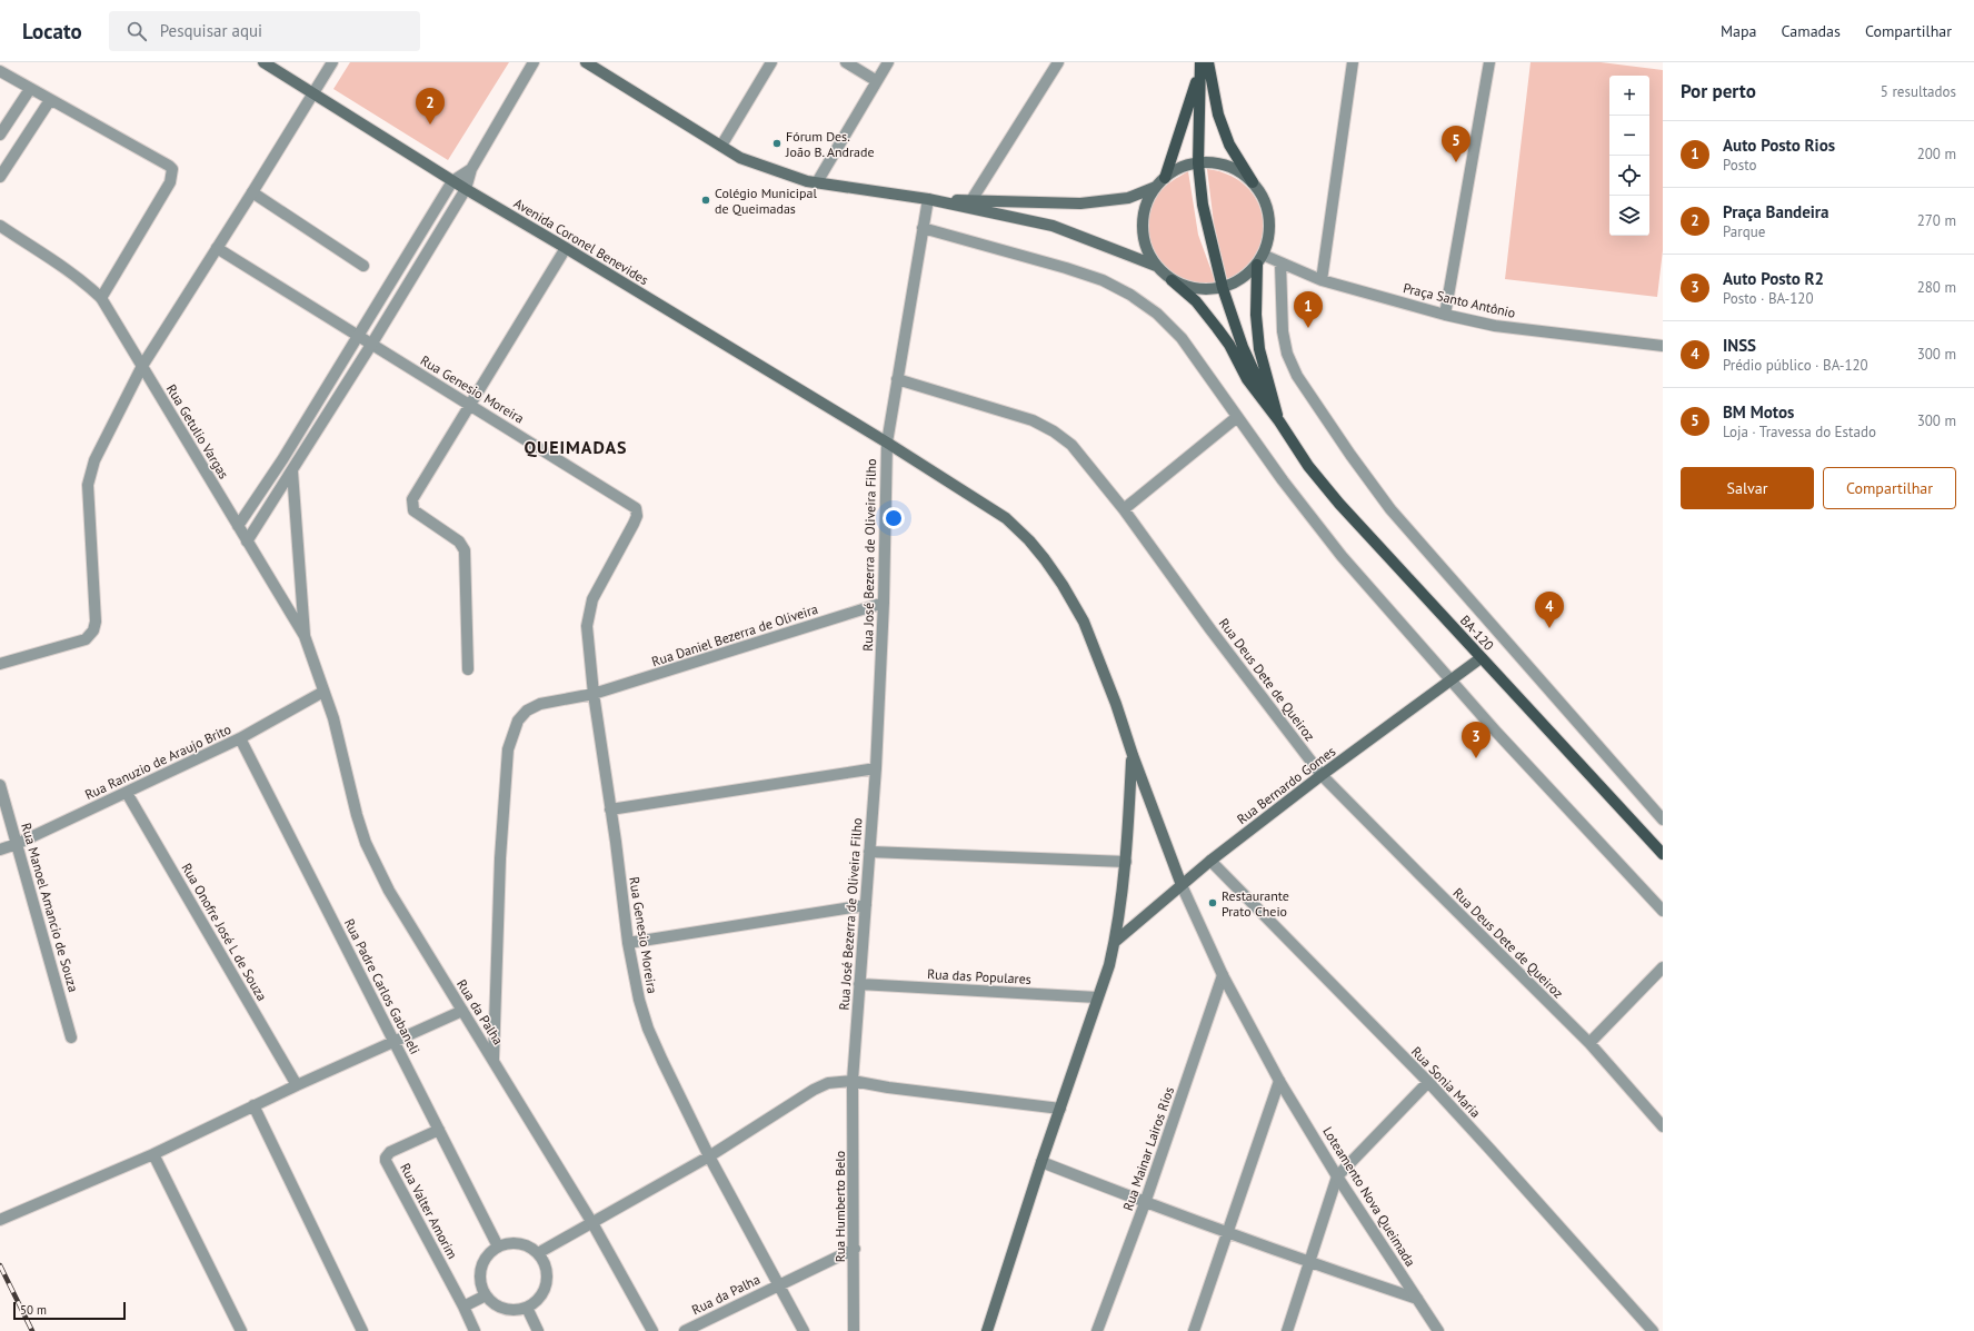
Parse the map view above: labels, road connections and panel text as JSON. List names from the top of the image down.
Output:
{
  "streets": {
    "main road": [
      "Avenida Coronel Benevides",
      "Rua José Bezerra de Oliveira Filho",
      "BA-120",
      "Rua Bernardo Gomes"
    ],
    "street": [
      "Praça Santo Antônio",
      "Rua Genesio Moreira",
      "Rua Getulio Vargas",
      "Rua Daniel Bezerra de Oliveira",
      "Rua Deus Dete de Queiroz",
      "Rua Ranuzio de Araujo Brito",
      "Rua Manoel Amancio de Souza",
      "Rua Onofre José L de Souza",
      "Rua das Populares",
      "Rua Padre Carlos Gabaneli",
      "Rua da Palha",
      "Rua Sonia Maria",
      "Rua Mainar Lairos Rios",
      "Loteamento Nova Queimada",
      "Rua Humberto Belo",
      "Rua Valter Amorim"
    ]
  },
  "crossings": [
    ["Avenida Coronel Benevides", "Rua José Bezerra de Oliveira Filho"],
    ["Rua Genesio Moreira", "Rua Daniel Bezerra de Oliveira"],
    ["Rua Getulio Vargas", "Rua Ranuzio de Araujo Brito"],
    ["Rua Getulio Vargas", "Rua da Palha"],
    ["Rua José Bezerra de Oliveira Filho", "Rua Daniel Bezerra de Oliveira"],
    ["Rua José Bezerra de Oliveira Filho", "Rua Bernardo Gomes"],
    ["Rua José Bezerra de Oliveira Filho", "Rua das Populares"],
    ["Rua José Bezerra de Oliveira Filho", "Loteamento Nova Queimada"],
    ["Rua José Bezerra de Oliveira Filho", "Rua Humberto Belo"],
    ["BA-120", "Rua Bernardo Gomes"],
    ["Rua Deus Dete de Queiroz", "Rua Bernardo Gomes"],
    ["Rua Ranuzio de Araujo Brito", "Rua Manoel Amancio de Souza"],
    ["Rua Ranuzio de Araujo Brito", "Rua Onofre José L de Souza"],
    ["Rua Ranuzio de Araujo Brito", "Rua Padre Carlos Gabaneli"],
    ["Rua Ranuzio de Araujo Brito", "Rua da Palha"],
    ["Rua Bernardo Gomes", "Rua Sonia Maria"],
    ["Rua Bernardo Gomes", "Loteamento Nova Queimada"],
    ["Rua Padre Carlos Gabaneli", "Rua Valter Amorim"],
    ["Rua Mainar Lairos Rios", "Loteamento Nova Queimada"]
  ],
  "districts": ["QUEIMADAS"],
  "places": ["Fórum Des. João B. Andrade", "Colégio Municipal de Queimadas", "Restaurante Prato Cheio"],
  "scale_bar": "50 m",
  "page": {
    "header": "Locato",
    "search": "Pesquisar aqui",
    "nav": ["Mapa", "Camadas", "Compartilhar"],
    "heading": ["Por perto", "5 resultados"],
    "map_buttons": ["+", "−"],
    "pins": [
      "2",
      "5",
      "1",
      "4",
      "3"
    ],
    "list": [
      {
        "mark": "1",
        "name": "Auto Posto Rios",
        "note": "Posto",
        "value": "200 m"
      },
      {
        "mark": "2",
        "name": "Praça Bandeira",
        "note": "Parque",
        "value": "270 m"
      },
      {
        "mark": "3",
        "name": "Auto Posto R2",
        "note": "Posto · BA-120",
        "value": "280 m"
      },
      {
        "mark": "4",
        "name": "INSS",
        "note": "Prédio público · BA-120",
        "value": "300 m"
      },
      {
        "mark": "5",
        "name": "BM Motos",
        "note": "Loja · Travessa do Estado",
        "value": "300 m"
      }
    ],
    "buttons": ["Salvar", "Compartilhar"],
    "scale": "50 m"
  }
}
